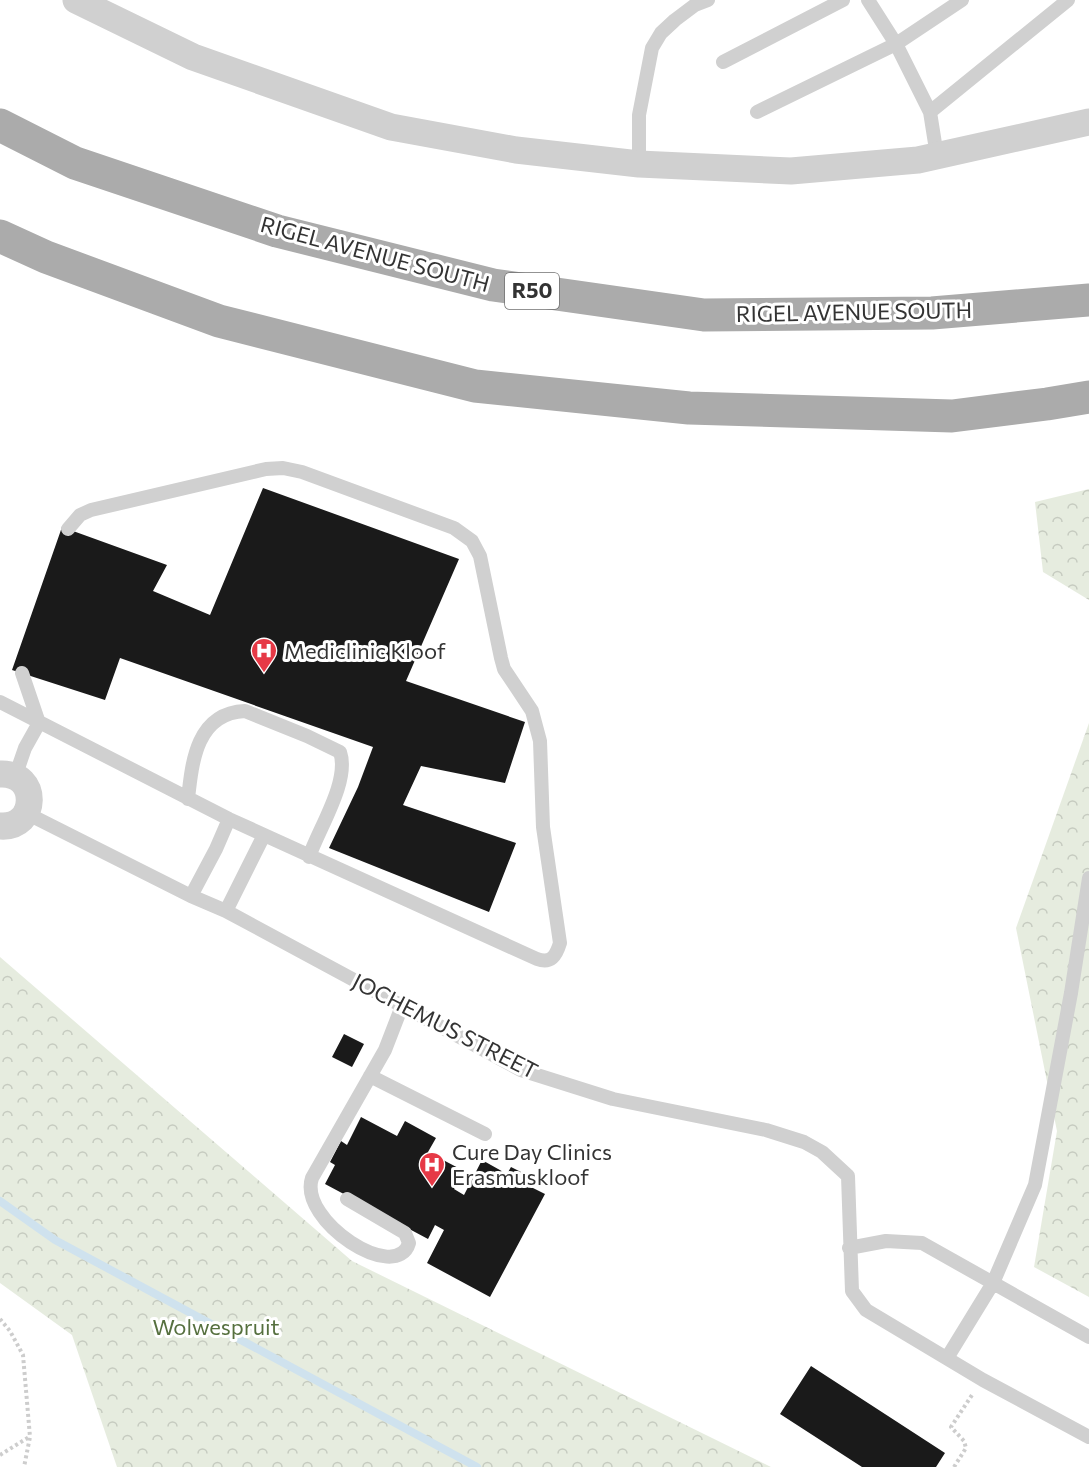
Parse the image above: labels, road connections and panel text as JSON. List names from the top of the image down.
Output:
{
  "streets": {
    "main road": ["RIGEL AVENUE SOUTH", "R50"],
    "lane": ["JOCHEMUS STREET"]
  },
  "parks": ["Wolwespruit"],
  "places": {
    "hospital": ["Mediclinic Kloof", "Cure Day Clinics Erasmuskloof"]
  }
}
